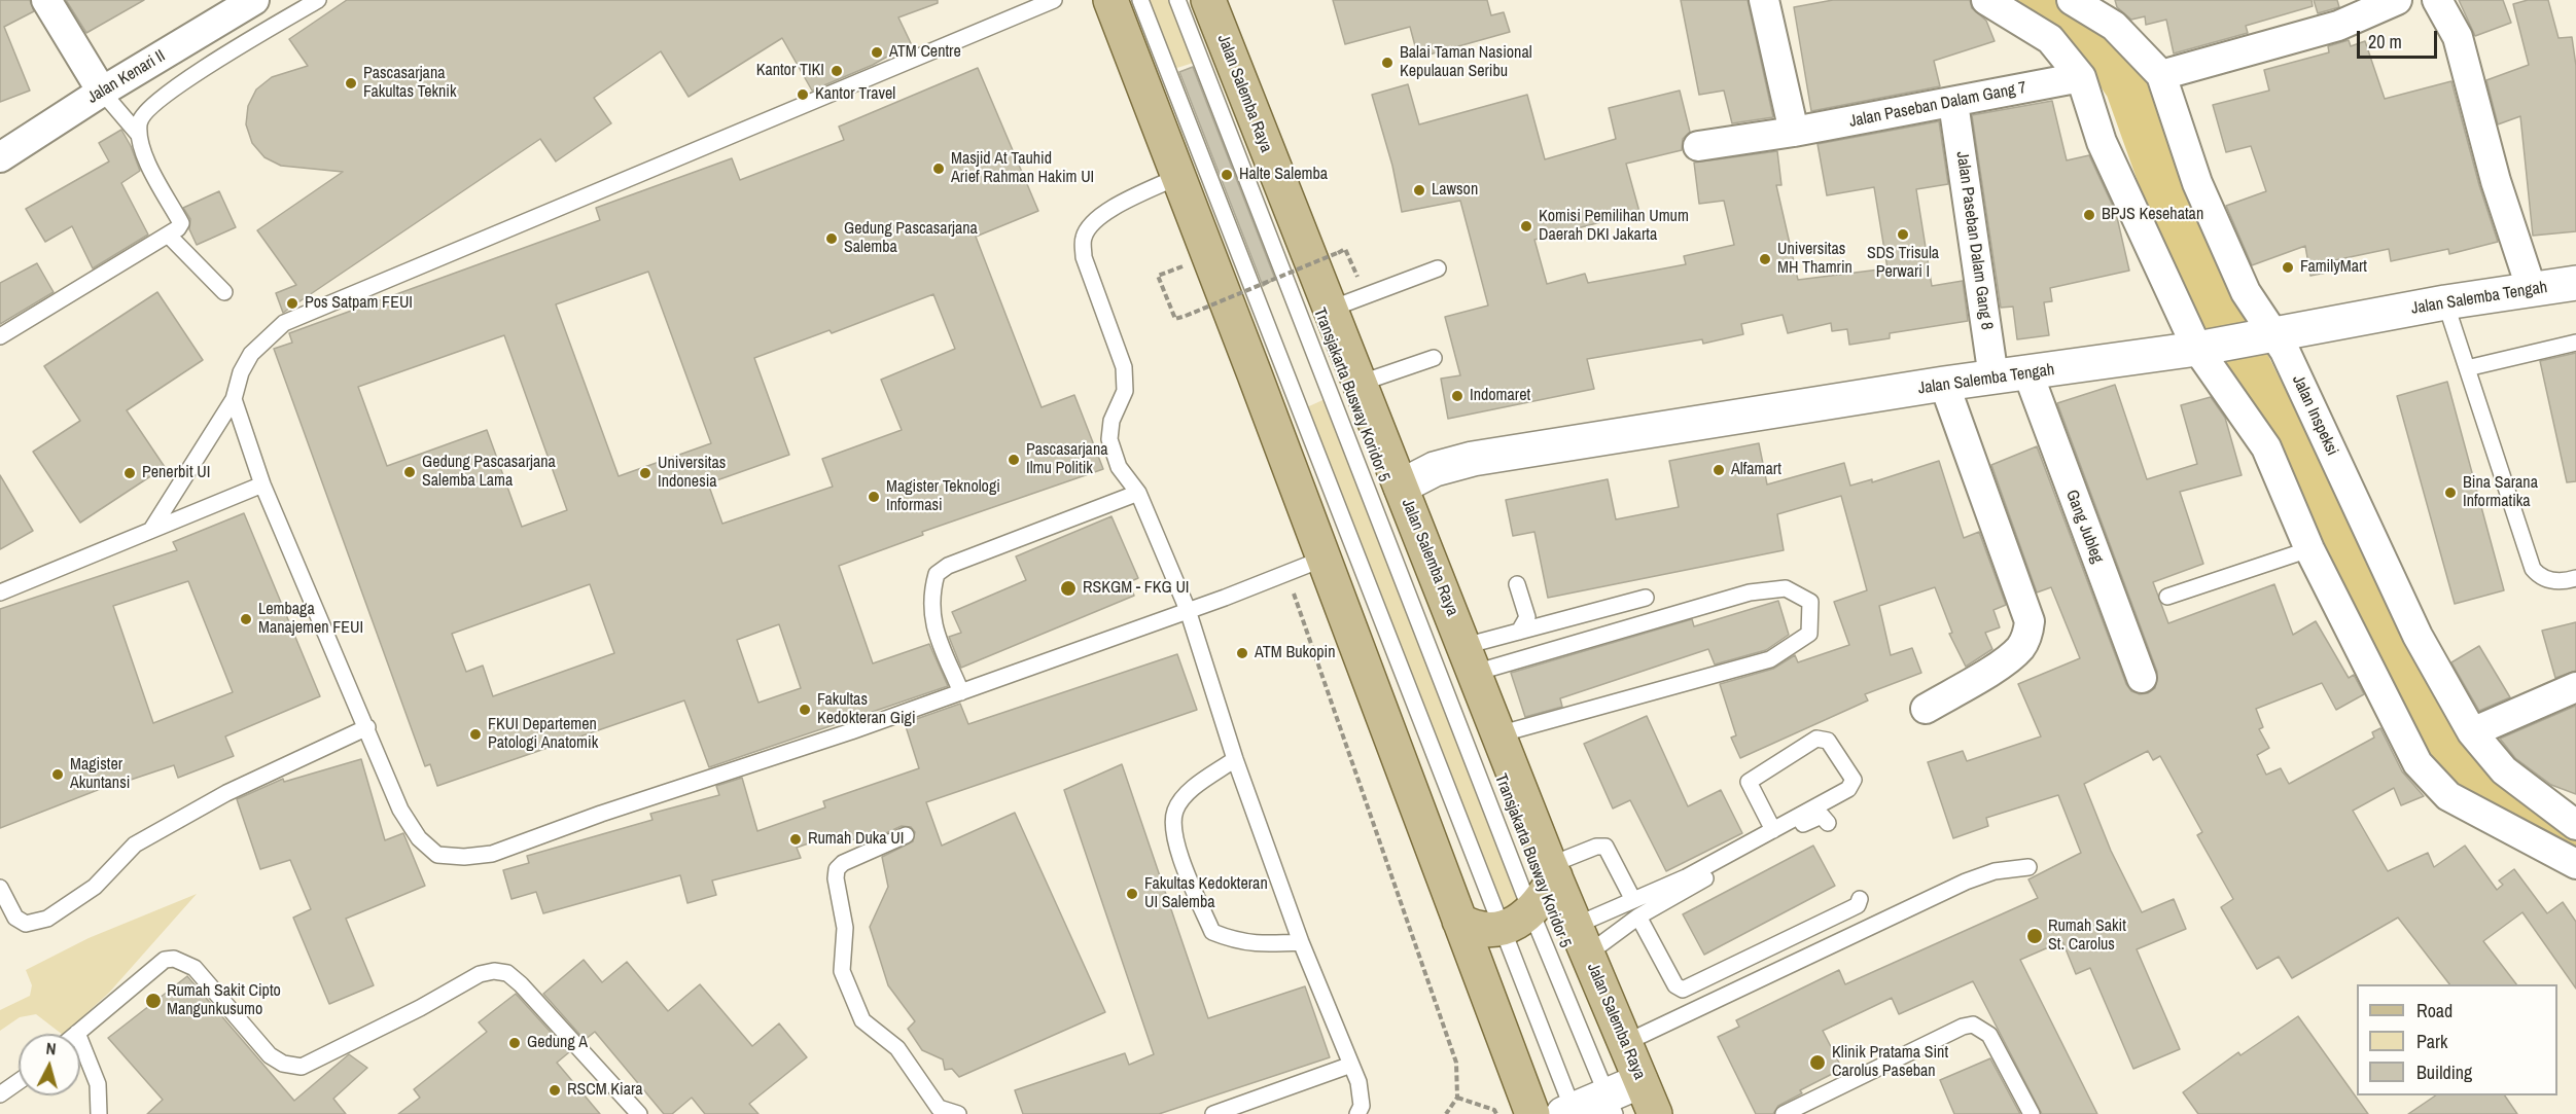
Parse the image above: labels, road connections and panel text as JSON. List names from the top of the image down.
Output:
{
  "streets": {
    "main road": ["Jalan Salemba Raya", "Jalan Salemba Tengah"],
    "street": [
      "Jalan Kenari II",
      "Jalan Paseban Dalam Gang 7",
      "Jalan Paseban Dalam Gang 8",
      "Jalan Inspeksi",
      "Gang Jubleg"
    ],
    "lane": ["Transjakarta Busway Koridor 5"]
  },
  "crossings": [
    ["Jalan Salemba Raya", "Jalan Salemba Tengah"],
    ["Jalan Paseban Dalam Gang 7", "Jalan Paseban Dalam Gang 8"],
    ["Jalan Paseban Dalam Gang 8", "Jalan Salemba Tengah"],
    ["Jalan Salemba Tengah", "Jalan Inspeksi"],
    ["Jalan Salemba Tengah", "Gang Jubleg"]
  ],
  "places": [
    "ATM Centre",
    "Balai Taman Nasional Kepulauan Seribu",
    "Kantor TIKI",
    "Pascasarjana Fakultas Teknik",
    "Kantor Travel",
    "Masjid At Tauhid Arief Rahman Hakim UI",
    "Halte Salemba",
    "Lawson",
    "BPJS Kesehatan",
    "Komisi Pemilihan Umum Daerah DKI Jakarta",
    "SDS Trisula Perwari I",
    "Gedung Pascasarjana Salemba",
    "Universitas MH Thamrin",
    "FamilyMart",
    "Pos Satpam FEUI",
    "Indomaret",
    "Pascasarjana Ilmu Politik",
    "Alfamart",
    "Gedung Pascasarjana Salemba Lama",
    "Penerbit UI",
    "Universitas Indonesia",
    "Bina Sarana Informatika",
    "Magister Teknologi Informasi",
    "RSKGM - FKG UI",
    "Lembaga Manajemen FEUI",
    "ATM Bukopin",
    "Fakultas Kedokteran Gigi",
    "FKUI Departemen Patologi Anatomik",
    "Magister Akuntansi",
    "Rumah Duka UI",
    "Fakultas Kedokteran UI Salemba",
    "Rumah Sakit St. Carolus",
    "Rumah Sakit Cipto Mangunkusumo",
    "Gedung A",
    "Klinik Pratama Sint Carolus Paseban",
    "RSCM Kiara"
  ],
  "legend": ["Road", "Park", "Building"],
  "scale_bar": "20 m",
  "north": "top"
}
